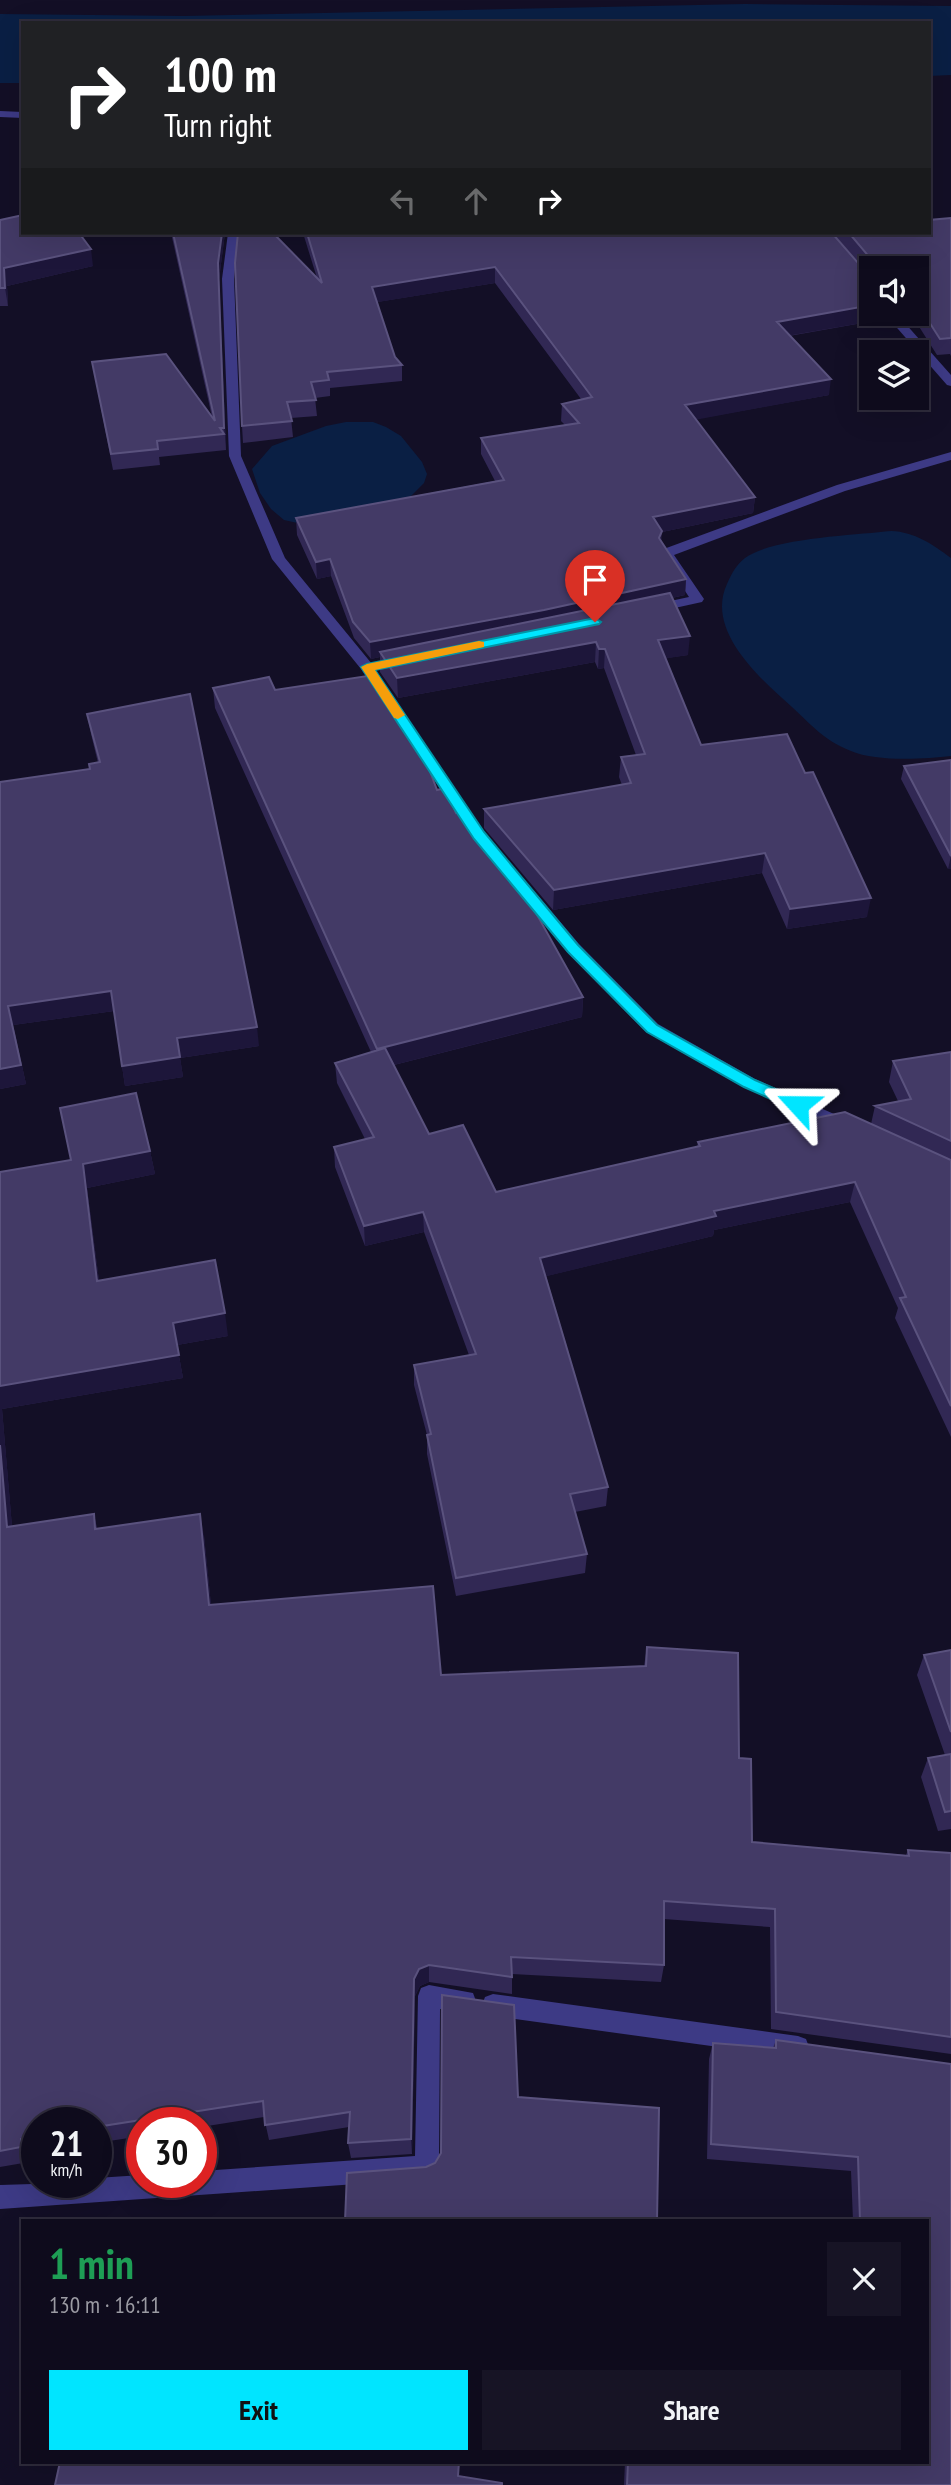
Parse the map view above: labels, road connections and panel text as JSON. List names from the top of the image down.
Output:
{
  "page": {
    "turn": ["100 m", "Turn right"],
    "speed": "21 km/h",
    "limit": "30",
    "heading": ["1 min", "130 m · 16:11"],
    "buttons": ["Exit", "Share"]
  }
}
